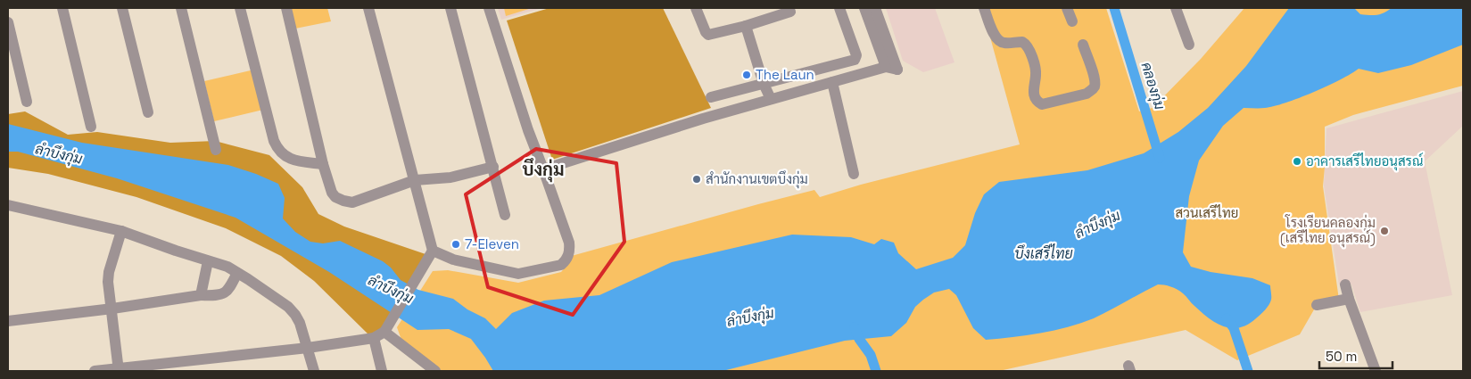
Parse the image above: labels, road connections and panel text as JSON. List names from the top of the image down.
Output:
{
  "districts": ["บึงกุ่ม"],
  "water": ["คลองกุ่ม", "ลำบึงกุ่ม", "บึงเสรีไทย"],
  "parks": ["สวนเสรีไทย"],
  "places": [
    "The Laun",
    "อาคารเสรีไทยอนุสรณ์",
    "สำนักงานเขตบึงกุ่ม",
    "โรงเรียนคลองกุ่ม (เสรีไทย อนุสรณ์)",
    "7-Eleven"
  ],
  "scale_bar": "50 m"
}
